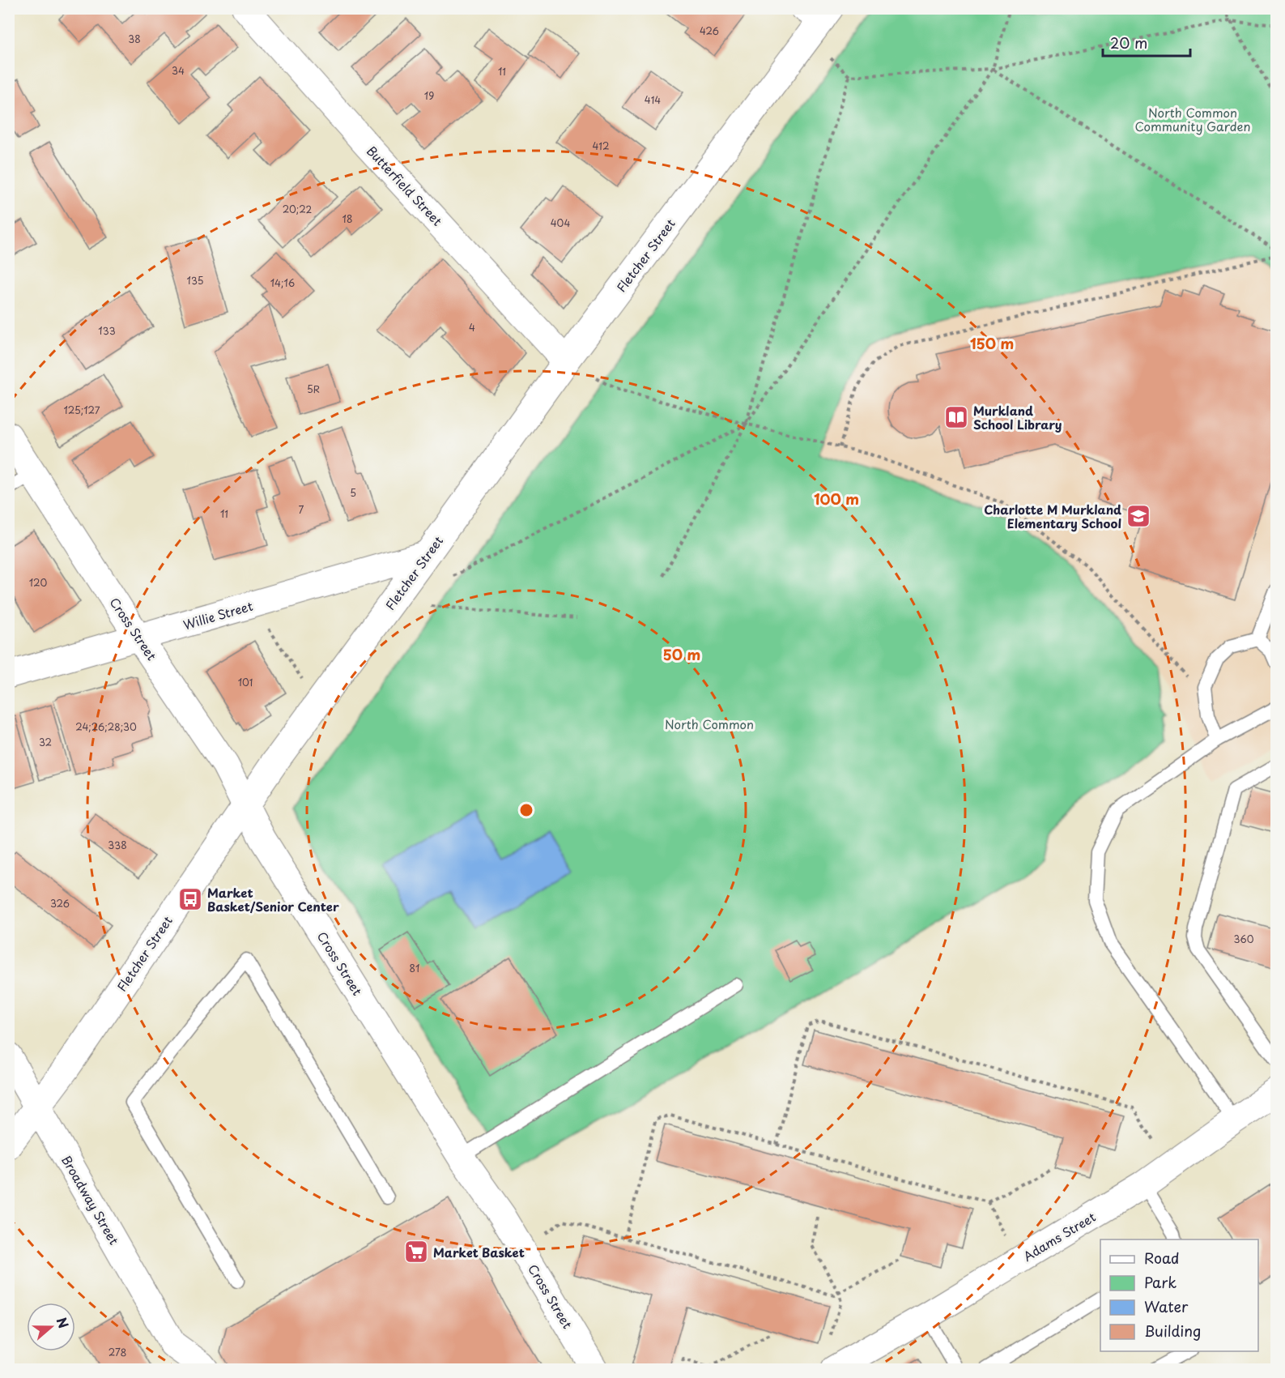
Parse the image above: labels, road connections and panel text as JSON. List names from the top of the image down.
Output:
{
  "streets": {
    "street": [
      "Butterfield Street",
      "Fletcher Street",
      "Willie Street",
      "Cross Street",
      "Broadway Street",
      "Adams Street"
    ]
  },
  "crossings": [
    ["Butterfield Street", "Fletcher Street"],
    ["Fletcher Street", "Willie Street"],
    ["Fletcher Street", "Cross Street"],
    ["Fletcher Street", "Broadway Street"],
    ["Willie Street", "Cross Street"]
  ],
  "parks": ["North Common Community Garden", "North Common"],
  "places": {
    "library": ["Murkland School Library"],
    "school or university": ["Charlotte M Murkland Elementary School"],
    "bus stop": ["Market Basket/Senior Center"],
    "supermarket": ["Market Basket"]
  },
  "house_numbers": [
    "426",
    "38",
    "34",
    "11",
    "19",
    "414",
    "412",
    "20;22",
    "18",
    "404",
    "135",
    "14;16",
    "4",
    "133",
    "5R",
    "125;127",
    "5",
    "7",
    "11",
    "120",
    "101",
    "24;26;28;30",
    "32",
    "338",
    "326",
    "360",
    "81",
    "278"
  ],
  "legend": [
    "Road",
    "Park",
    "Water",
    "Building"
  ],
  "scale_bar": "20 m",
  "north": "right",
  "rings": ["150 m", "100 m", "50 m"]
}
